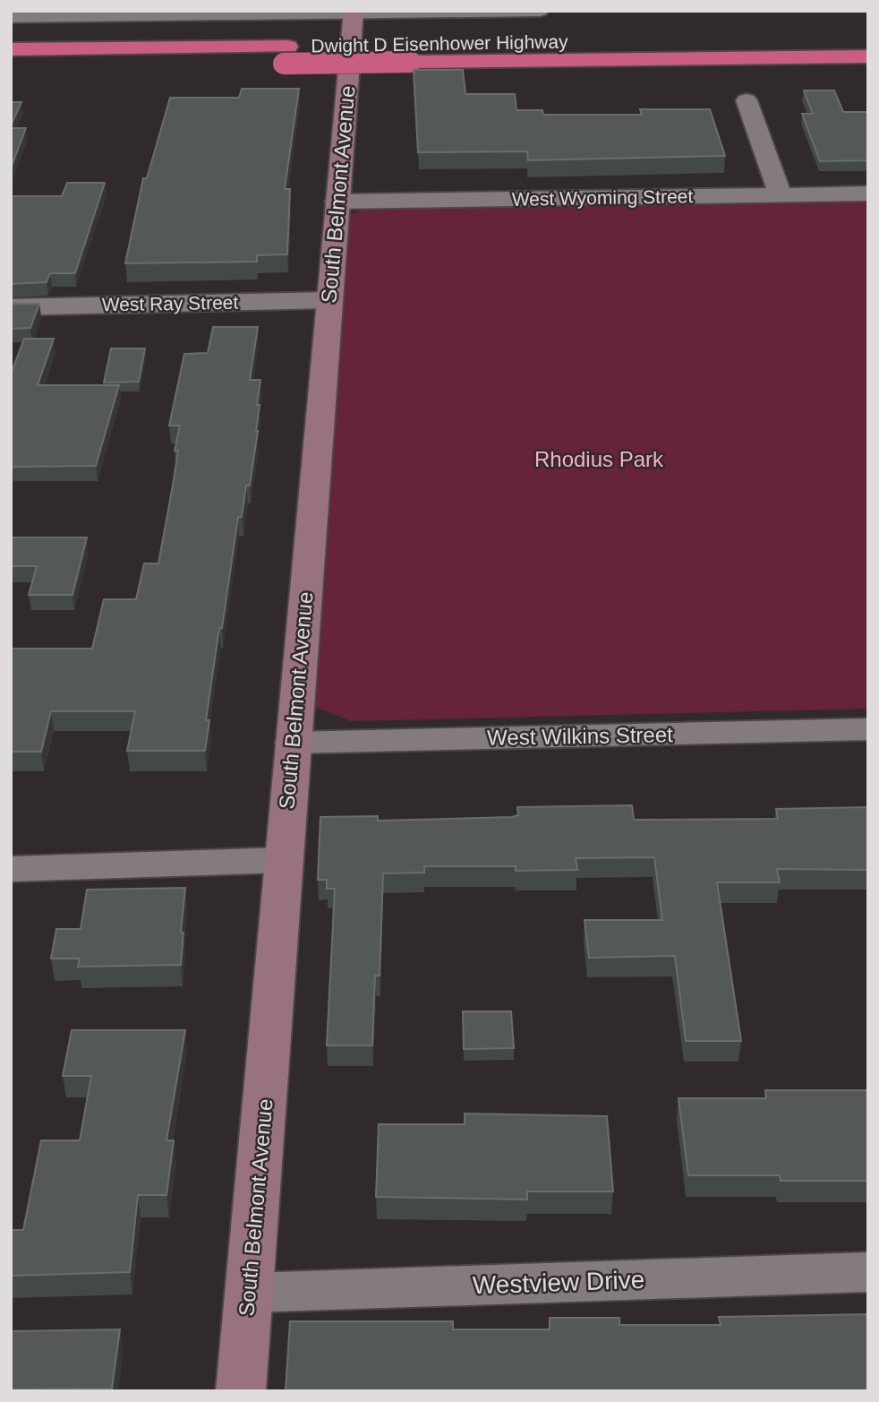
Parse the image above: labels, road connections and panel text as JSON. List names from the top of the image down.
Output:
{
  "streets": {
    "highway": ["Dwight D Eisenhower Highway"],
    "main road": ["South Belmont Avenue"],
    "street": [
      "West Wyoming Street",
      "West Ray Street",
      "West Wilkins Street",
      "Westview Drive"
    ]
  },
  "crossings": [
    ["South Belmont Avenue", "West Wyoming Street"],
    ["South Belmont Avenue", "West Ray Street"],
    ["South Belmont Avenue", "West Wilkins Street"],
    ["South Belmont Avenue", "Westview Drive"]
  ],
  "parks": ["Rhodius Park"]
}
